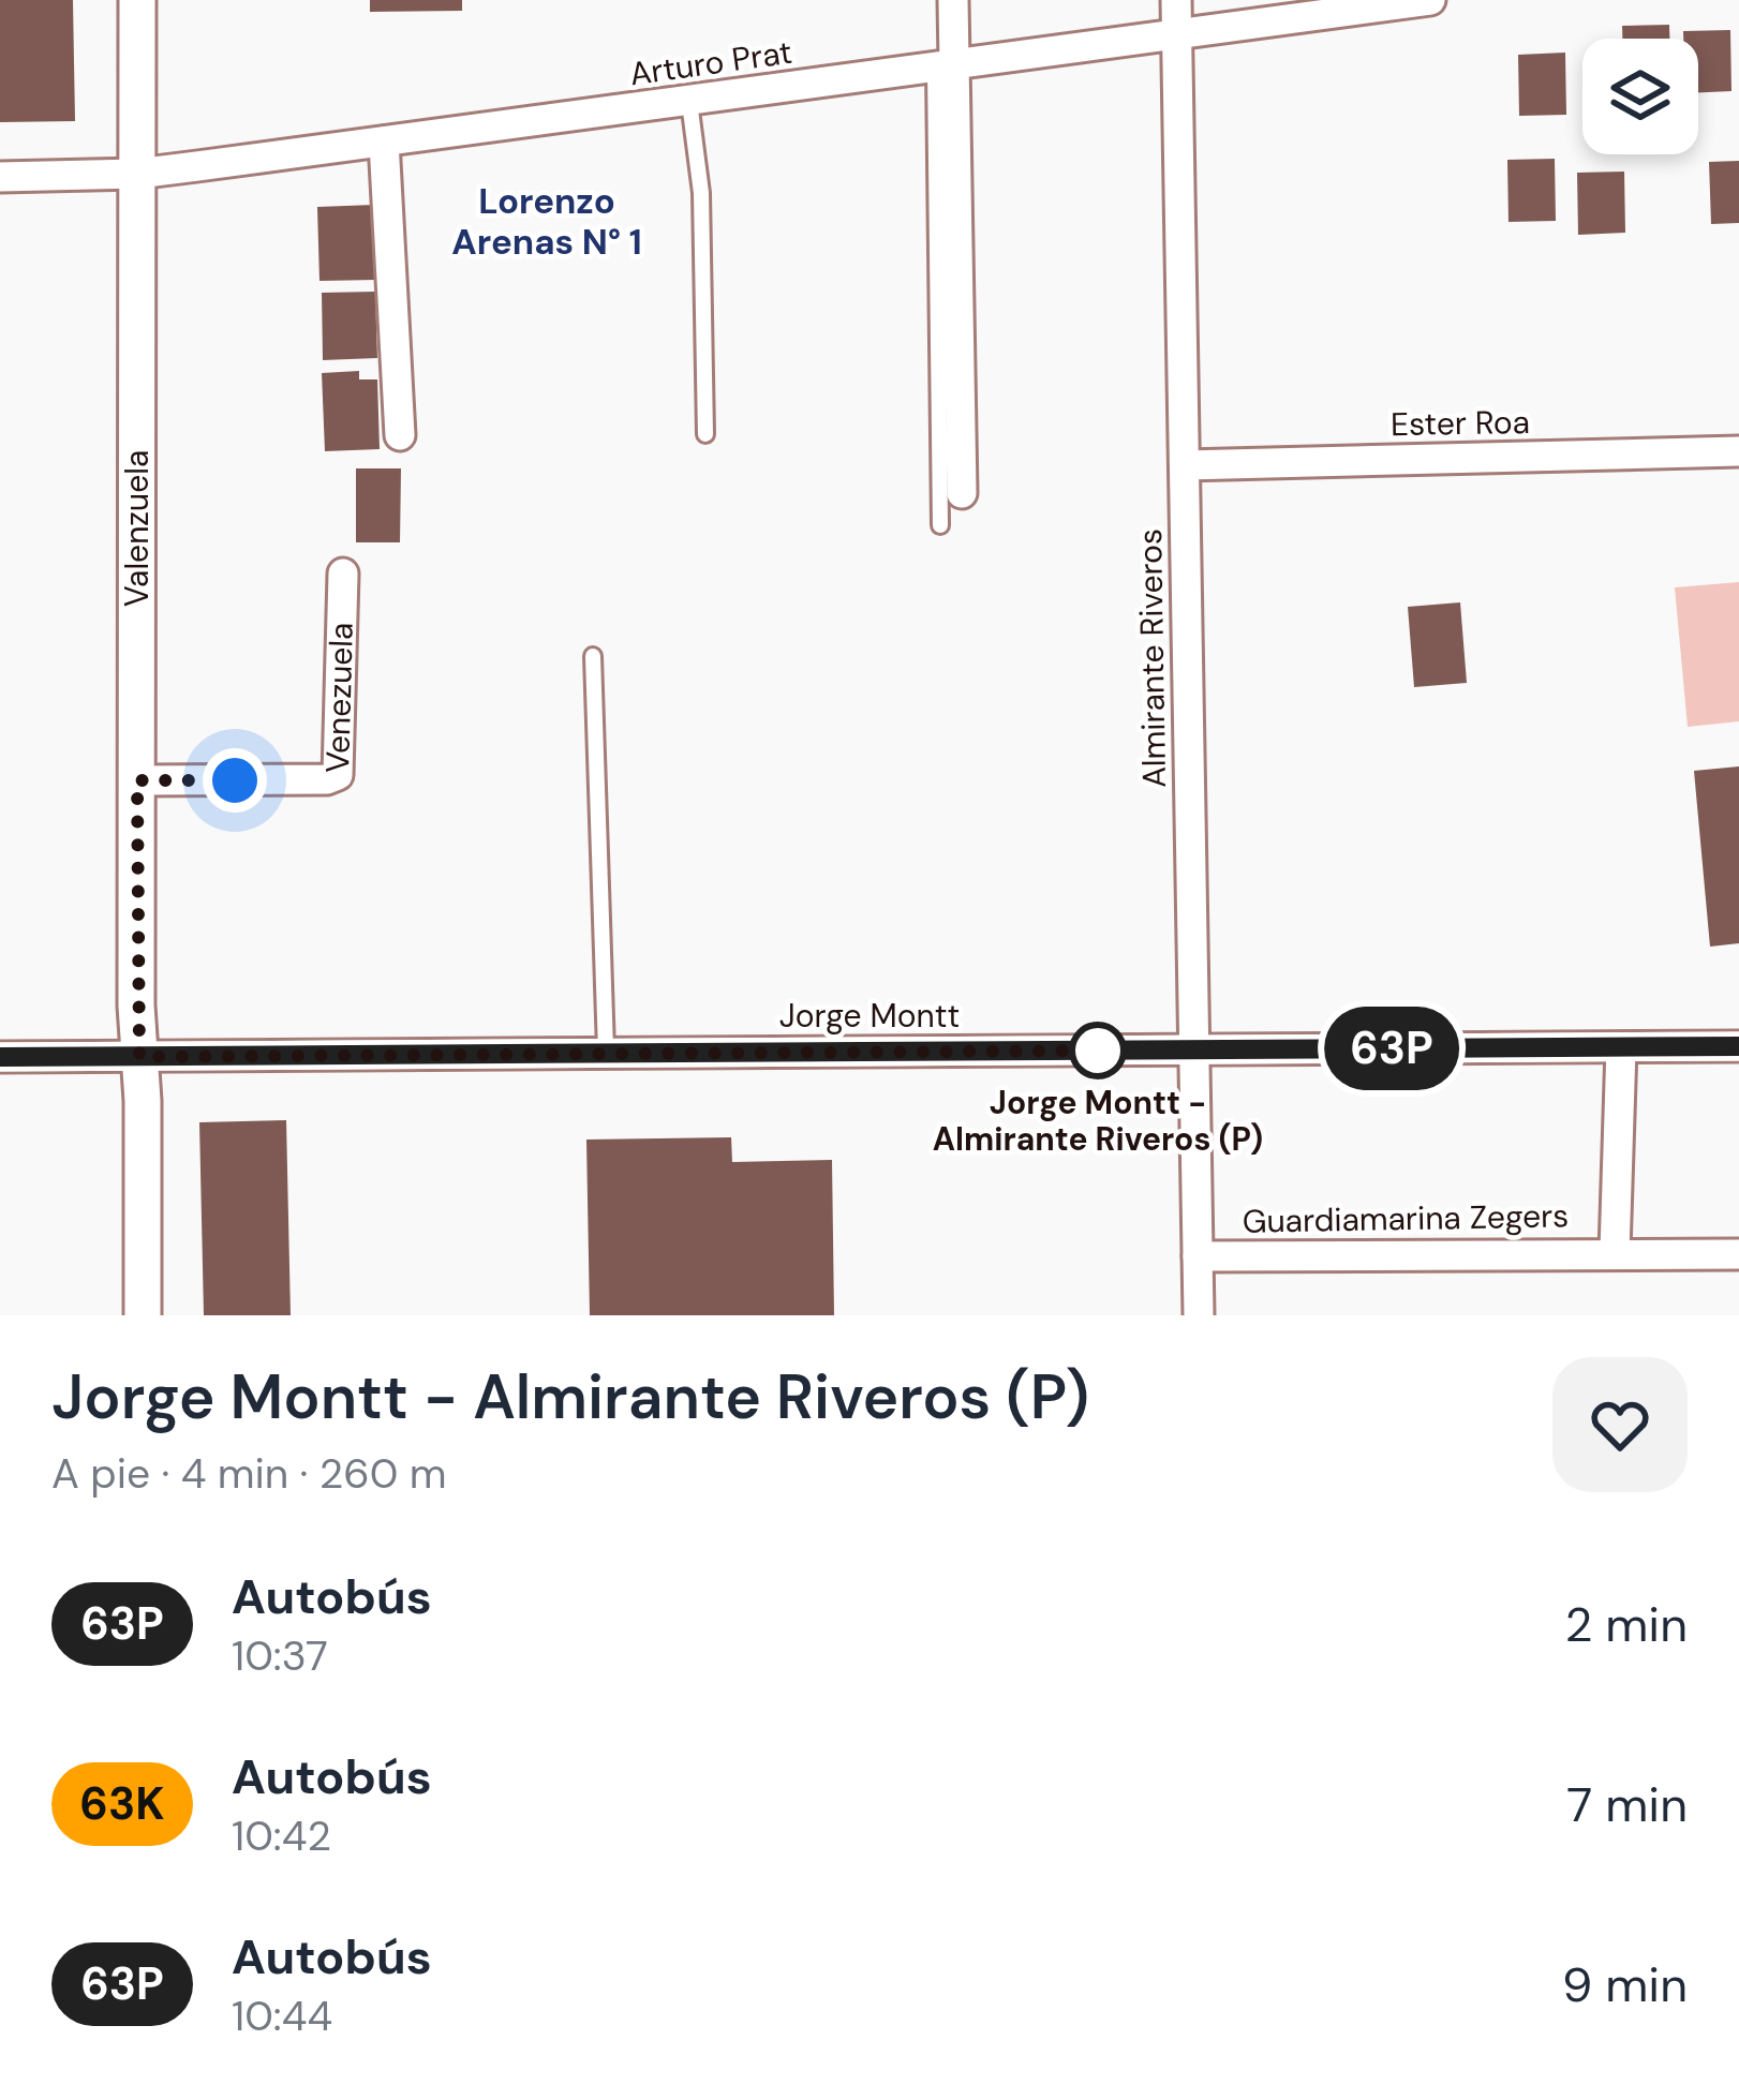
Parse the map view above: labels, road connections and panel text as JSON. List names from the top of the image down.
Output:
{
  "streets": {
    "street": [
      "Arturo Prat",
      "Ester Roa",
      "Valenzuela",
      "Almirante Riveros",
      "Venezuela",
      "Jorge Montt",
      "Guardiamarina Zegers"
    ]
  },
  "crossings": [
    ["Arturo Prat", "Valenzuela"],
    ["Arturo Prat", "Almirante Riveros"],
    ["Ester Roa", "Almirante Riveros"],
    ["Valenzuela", "Venezuela"],
    ["Valenzuela", "Jorge Montt"],
    ["Almirante Riveros", "Jorge Montt"],
    ["Almirante Riveros", "Guardiamarina Zegers"],
    ["Jorge Montt", "Guardiamarina Zegers"]
  ],
  "districts": ["Lorenzo Arenas N° 1"],
  "places": ["Jorge Montt - Almirante Riveros (P)"],
  "lines": ["bus line 63P"],
  "page": {
    "on_map": "63P",
    "heading": ["Jorge Montt - Almirante Riveros (P)", "A pie · 4 min · 260 m"],
    "list": [
      {
        "mark": "63P",
        "name": "Autobús",
        "note": "10:37",
        "value": "2 min"
      },
      {
        "mark": "63K",
        "name": "Autobús",
        "note": "10:42",
        "value": "7 min"
      },
      {
        "mark": "63P",
        "name": "Autobús",
        "note": "10:44",
        "value": "9 min"
      }
    ]
  }
}
